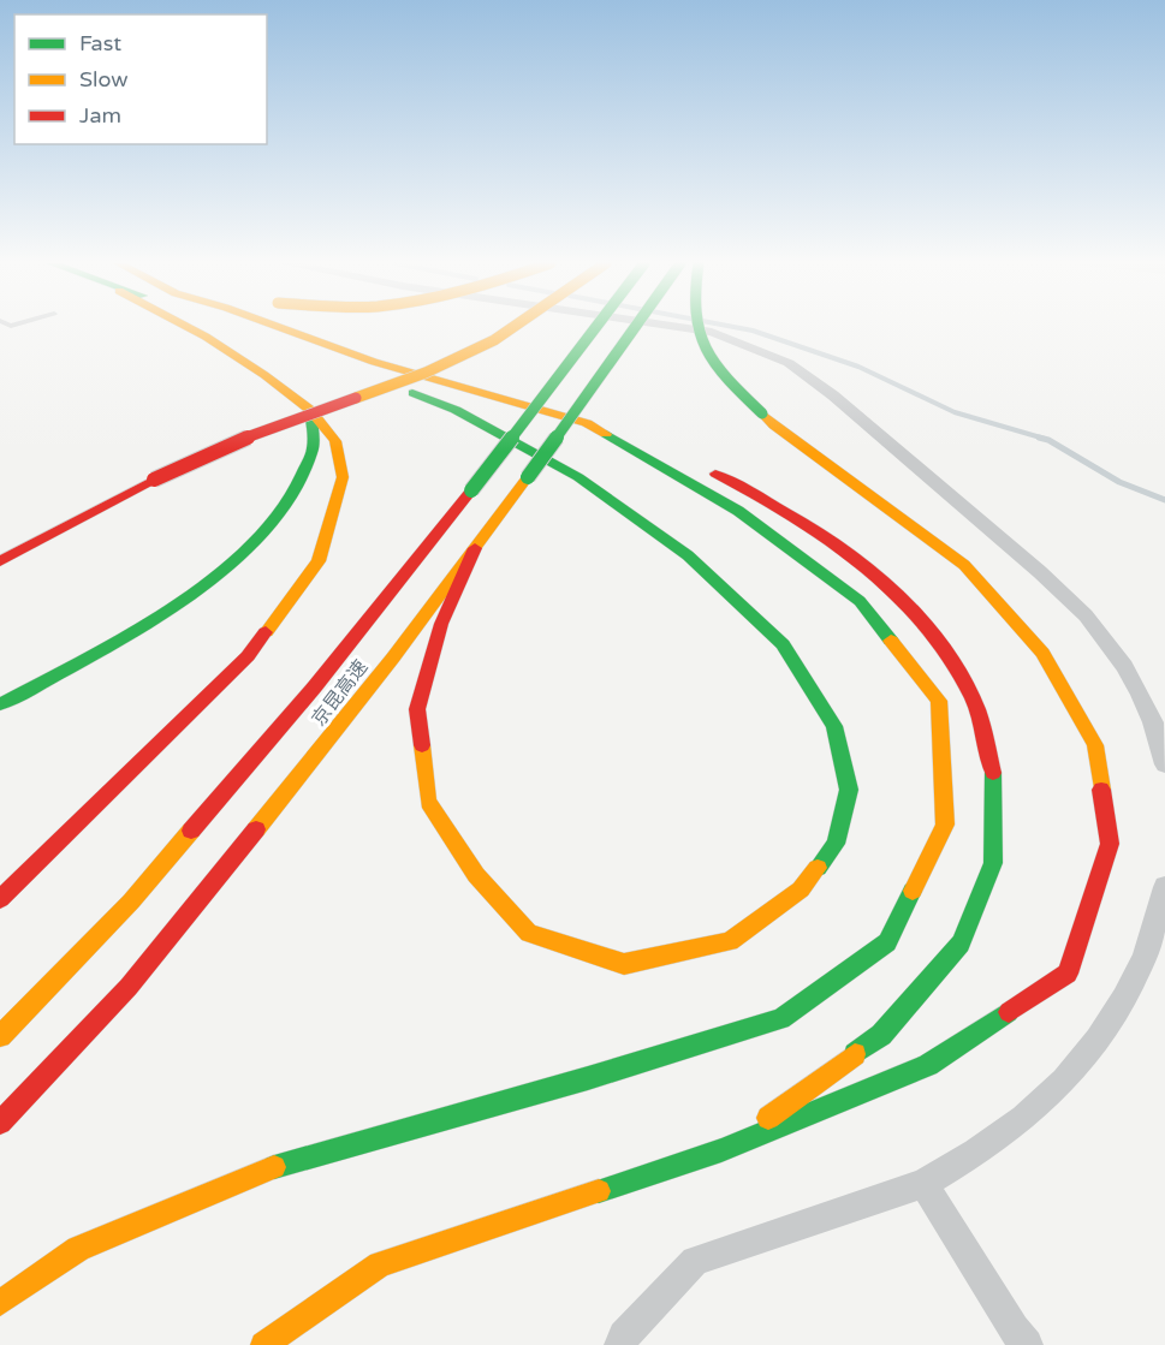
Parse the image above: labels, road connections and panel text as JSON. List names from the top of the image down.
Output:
{
  "streets": {
    "highway": ["京昆高速"]
  },
  "legend": ["Fast", "Slow", "Jam"]
}
